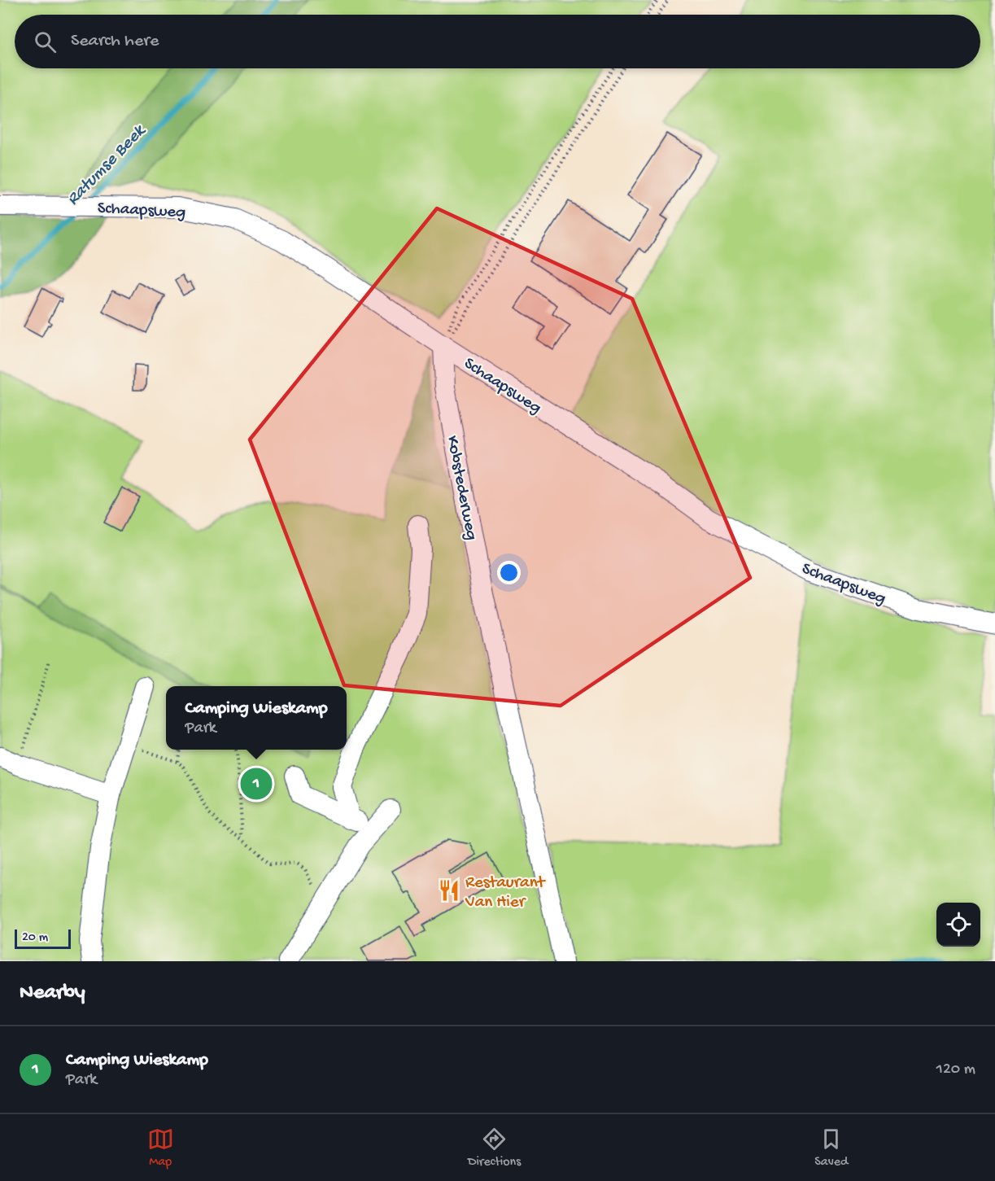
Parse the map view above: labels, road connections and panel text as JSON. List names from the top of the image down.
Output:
{
  "streets": {
    "street": ["Schaapsweg", "Kobstederweg"]
  },
  "crossings": [
    ["Schaapsweg", "Kobstederweg"]
  ],
  "water": ["Ratumse Beek"],
  "places": {
    "restaurant": ["Restaurant Van Hier"]
  },
  "scale_bar": "20 m",
  "page": {
    "search": "Search here",
    "popup": ["Camping Wieskamp", "Park"],
    "pins": "1",
    "scale": "20 m",
    "heading": "Nearby",
    "list": [
      {
        "mark": "1",
        "name": "Camping Wieskamp",
        "note": "Park",
        "value": "120 m"
      }
    ],
    "nav": ["Map", "Directions", "Saved"]
  }
}
